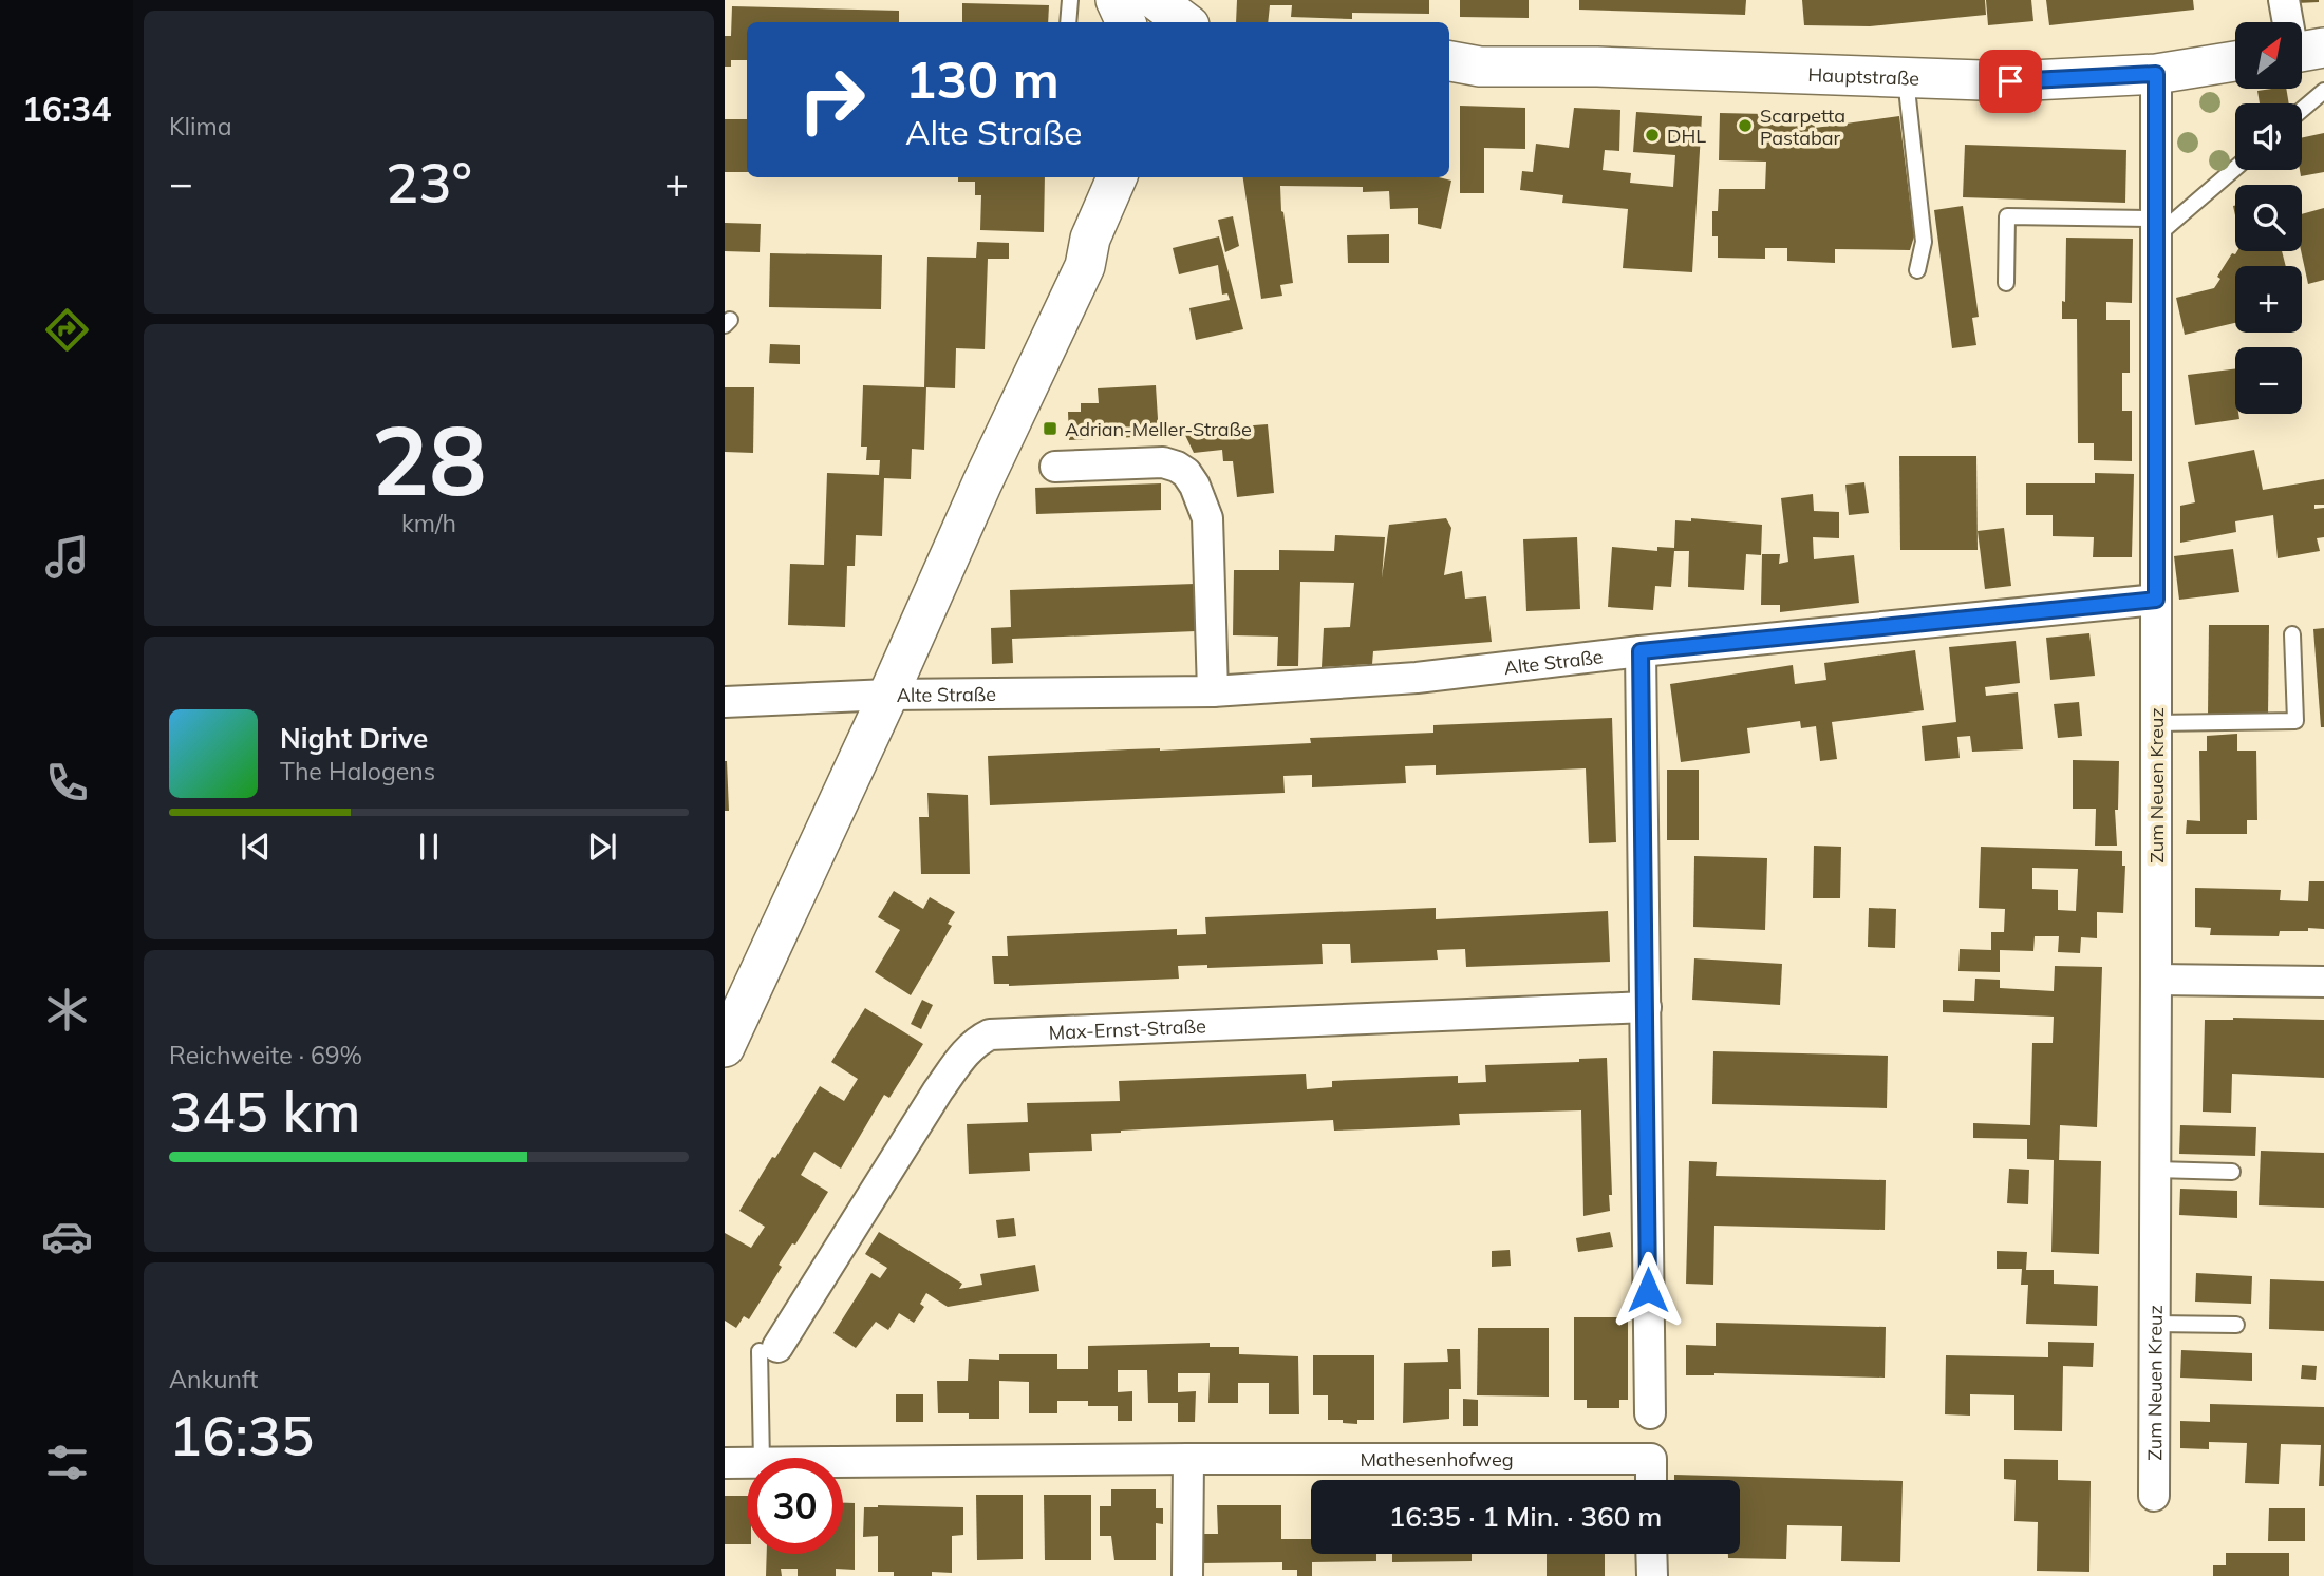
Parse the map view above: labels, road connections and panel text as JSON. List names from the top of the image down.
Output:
{
  "streets": {
    "street": [
      "Hauptstraße",
      "Alte Straße",
      "Zum Neuen Kreuz",
      "Max-Ernst-Straße",
      "Mathesenhofweg"
    ]
  },
  "crossings": [
    ["Hauptstraße", "Zum Neuen Kreuz"],
    ["Alte Straße", "Zum Neuen Kreuz"]
  ],
  "places": {
    "other": ["Scarpetta Pastabar", "DHL"],
    "transit": ["Adrian-Meller-Straße"]
  },
  "north": "top right",
  "page": {
    "tabs": "16:34",
    "tile": [
      "Klima",
      ["28", "km/h"],
      ["Reichweite · 69%", "345 km"],
      ["Ankunft", "16:35"]
    ],
    "map_buttons": ["+", "−"],
    "turn": ["130 m", "Alte Straße"],
    "heat": ["−", "23°", "+"],
    "song": ["Night Drive", "The Halogens"],
    "limit": "30",
    "trip": "16:35 · 1 Min. · 360 m"
  }
}
